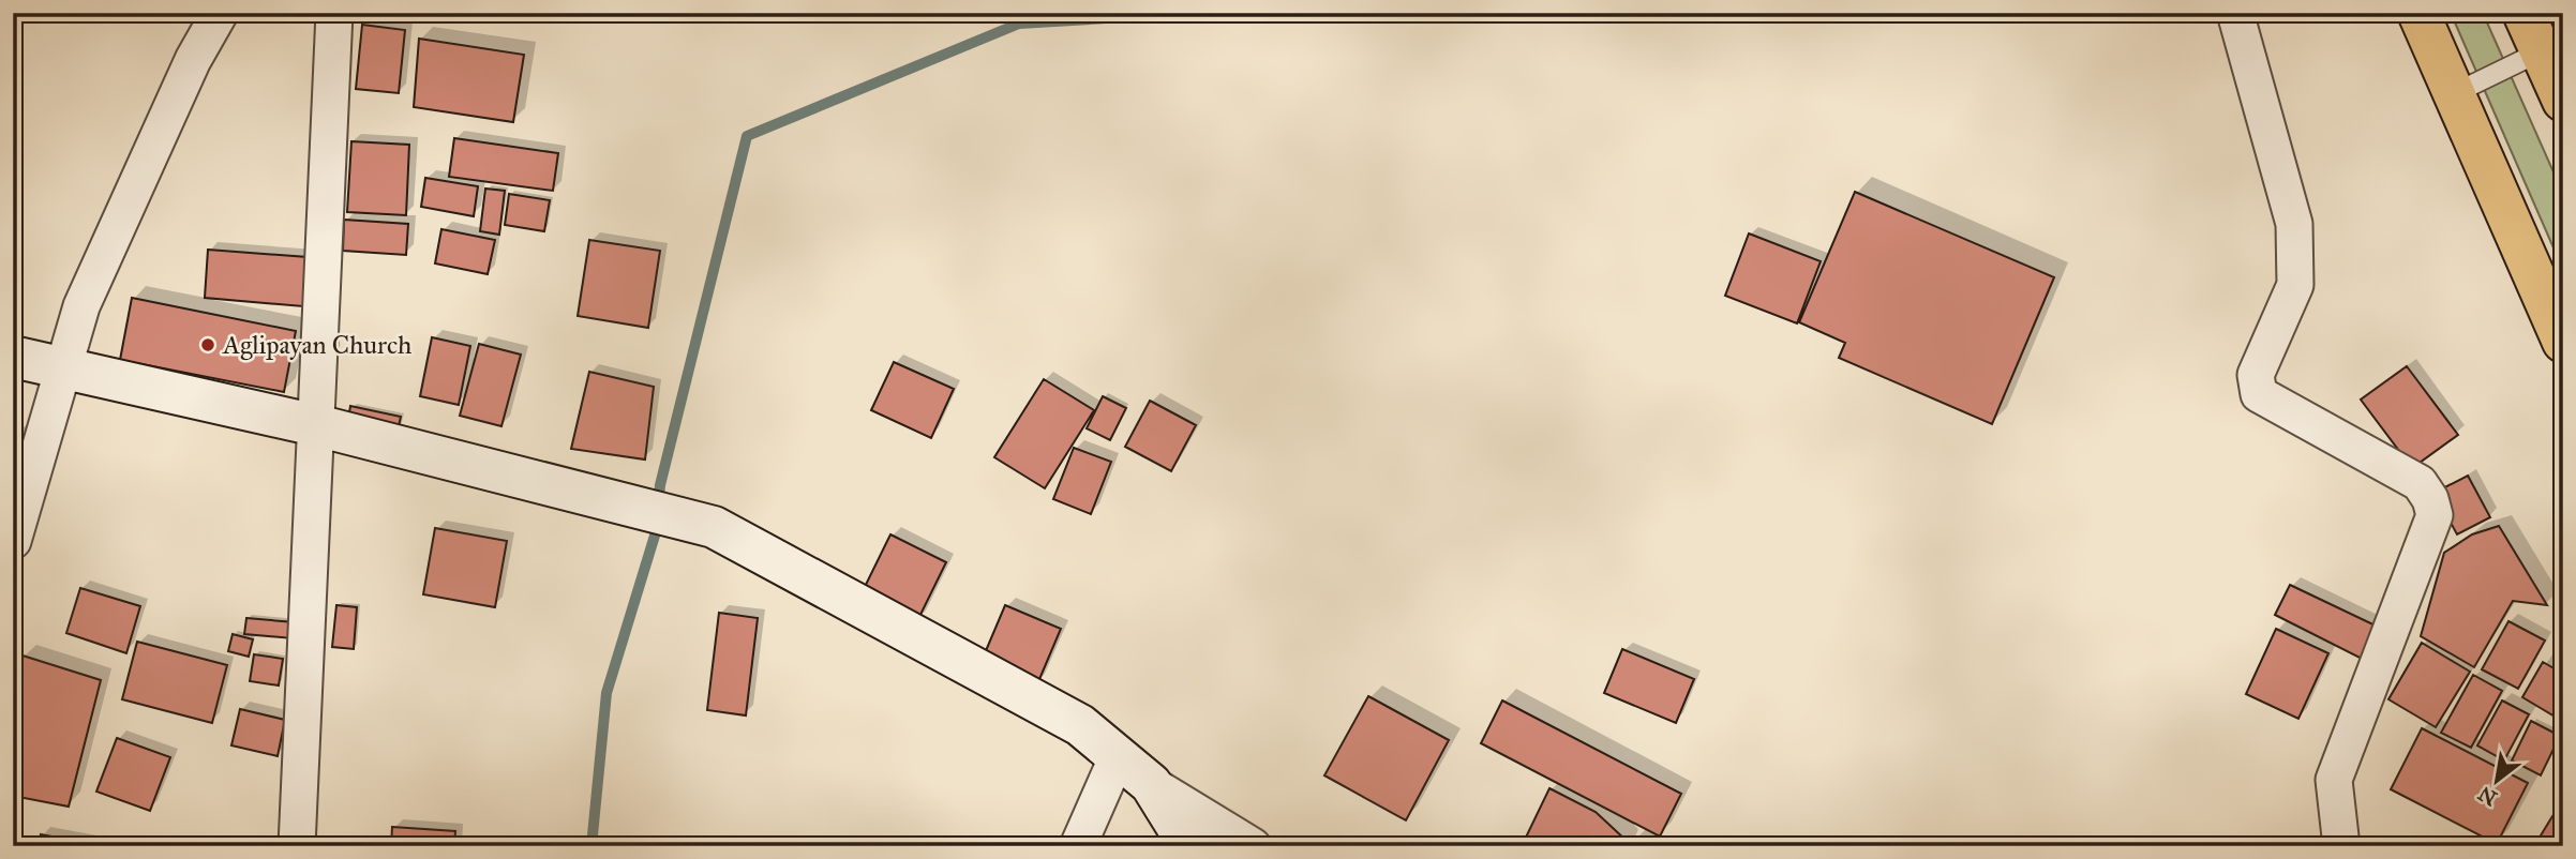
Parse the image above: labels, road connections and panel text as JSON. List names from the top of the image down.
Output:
{
  "places": ["Aglipayan Church"],
  "north": "bottom left"
}
